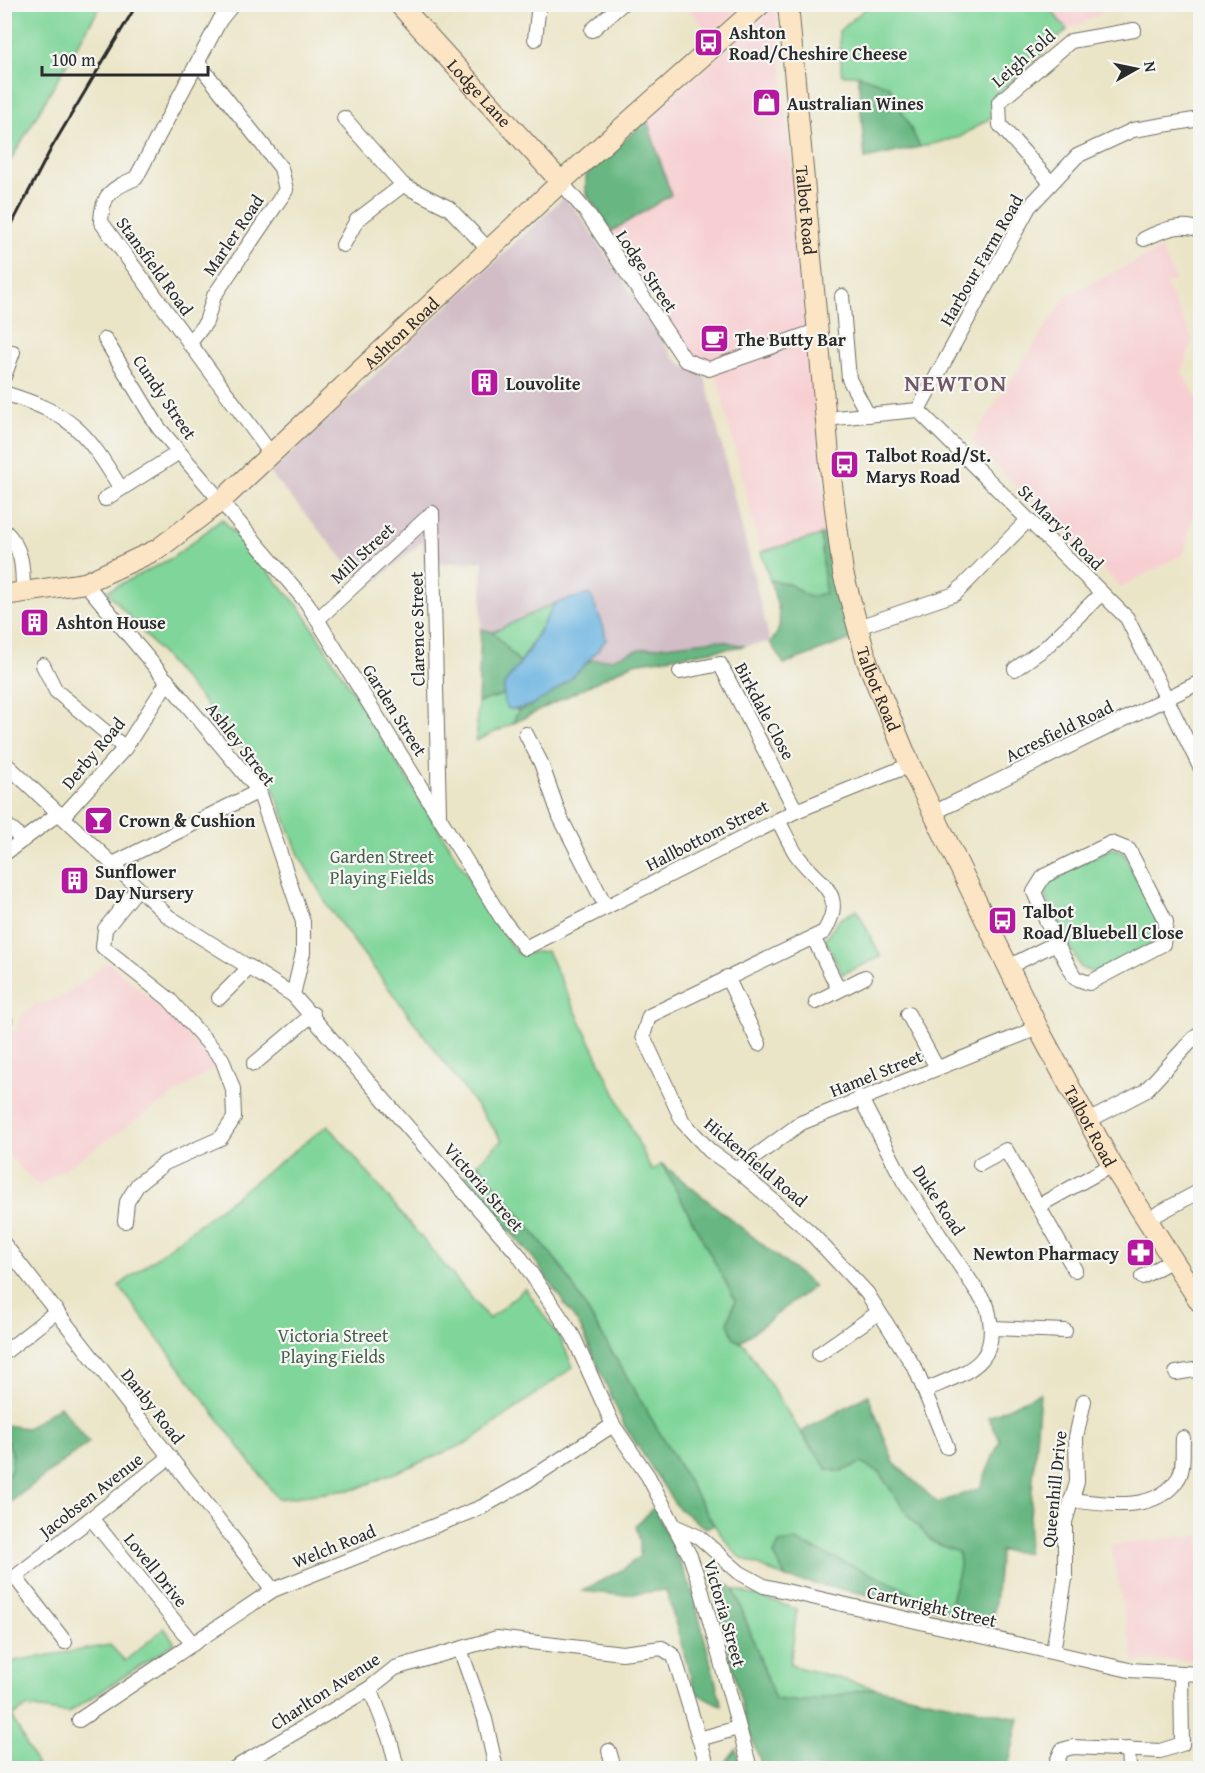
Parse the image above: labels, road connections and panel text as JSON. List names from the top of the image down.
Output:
{
  "streets": {
    "street": [
      "Leigh Fold",
      "Lodge Lane",
      "Talbot Road",
      "Marler Road",
      "Harbour Farm Road",
      "Stansfield Road",
      "Lodge Street",
      "Ashton Road",
      "Cundy Street",
      "St Mary's Road",
      "Mill Street",
      "Clarence Street",
      "Garden Street",
      "Birkdale Close",
      "Acresfield Road",
      "Ashley Street",
      "Derby Road",
      "Hallbottom Street",
      "Hamel Street",
      "Hickenfield Road",
      "Victoria Street",
      "Duke Road",
      "Danby Road",
      "Queenhill Drive",
      "Jacobsen Avenue",
      "Welch Road",
      "Lovell Drive",
      "Cartwright Street",
      "Charlton Avenue"
    ]
  },
  "crossings": [
    ["Leigh Fold", "Harbour Farm Road"],
    ["Lodge Lane", "Lodge Street"],
    ["Lodge Lane", "Ashton Road"],
    ["Talbot Road", "Lodge Street"],
    ["Talbot Road", "Acresfield Road"],
    ["Talbot Road", "Hallbottom Street"],
    ["Talbot Road", "Hamel Street"],
    ["Marler Road", "Stansfield Road"],
    ["Harbour Farm Road", "St Mary's Road"],
    ["Stansfield Road", "Ashton Road"],
    ["Lodge Street", "Ashton Road"],
    ["Ashton Road", "Cundy Street"],
    ["Ashton Road", "Garden Street"],
    ["Ashton Road", "Ashley Street"],
    ["Cundy Street", "Garden Street"],
    ["St Mary's Road", "Acresfield Road"],
    ["Mill Street", "Clarence Street"],
    ["Mill Street", "Garden Street"],
    ["Clarence Street", "Garden Street"],
    ["Garden Street", "Hallbottom Street"],
    ["Birkdale Close", "Hallbottom Street"],
    ["Ashley Street", "Derby Road"],
    ["Ashley Street", "Victoria Street"],
    ["Derby Road", "Victoria Street"],
    ["Hallbottom Street", "Hickenfield Road"],
    ["Hamel Street", "Hickenfield Road"],
    ["Hamel Street", "Duke Road"],
    ["Victoria Street", "Welch Road"],
    ["Victoria Street", "Cartwright Street"],
    ["Danby Road", "Jacobsen Avenue"],
    ["Danby Road", "Welch Road"],
    ["Queenhill Drive", "Cartwright Street"],
    ["Jacobsen Avenue", "Lovell Drive"],
    ["Welch Road", "Lovell Drive"]
  ],
  "districts": ["NEWTON"],
  "parks": ["Garden Street Playing Fields", "Victoria Street Playing Fields"],
  "places": {
    "bus stop": ["Ashton Road/Cheshire Cheese", "Talbot Road/St. Marys Road", "Talbot Road/Bluebell Close"],
    "shop": ["Australian Wines"],
    "cafe": ["The Butty Bar"],
    "building": ["Louvolite", "Ashton House", "Sunflower Day Nursery"],
    "bar": ["Crown & Cushion"],
    "pharmacy": ["Newton Pharmacy"]
  },
  "scale_bar": "100 m",
  "north": "right"
}
